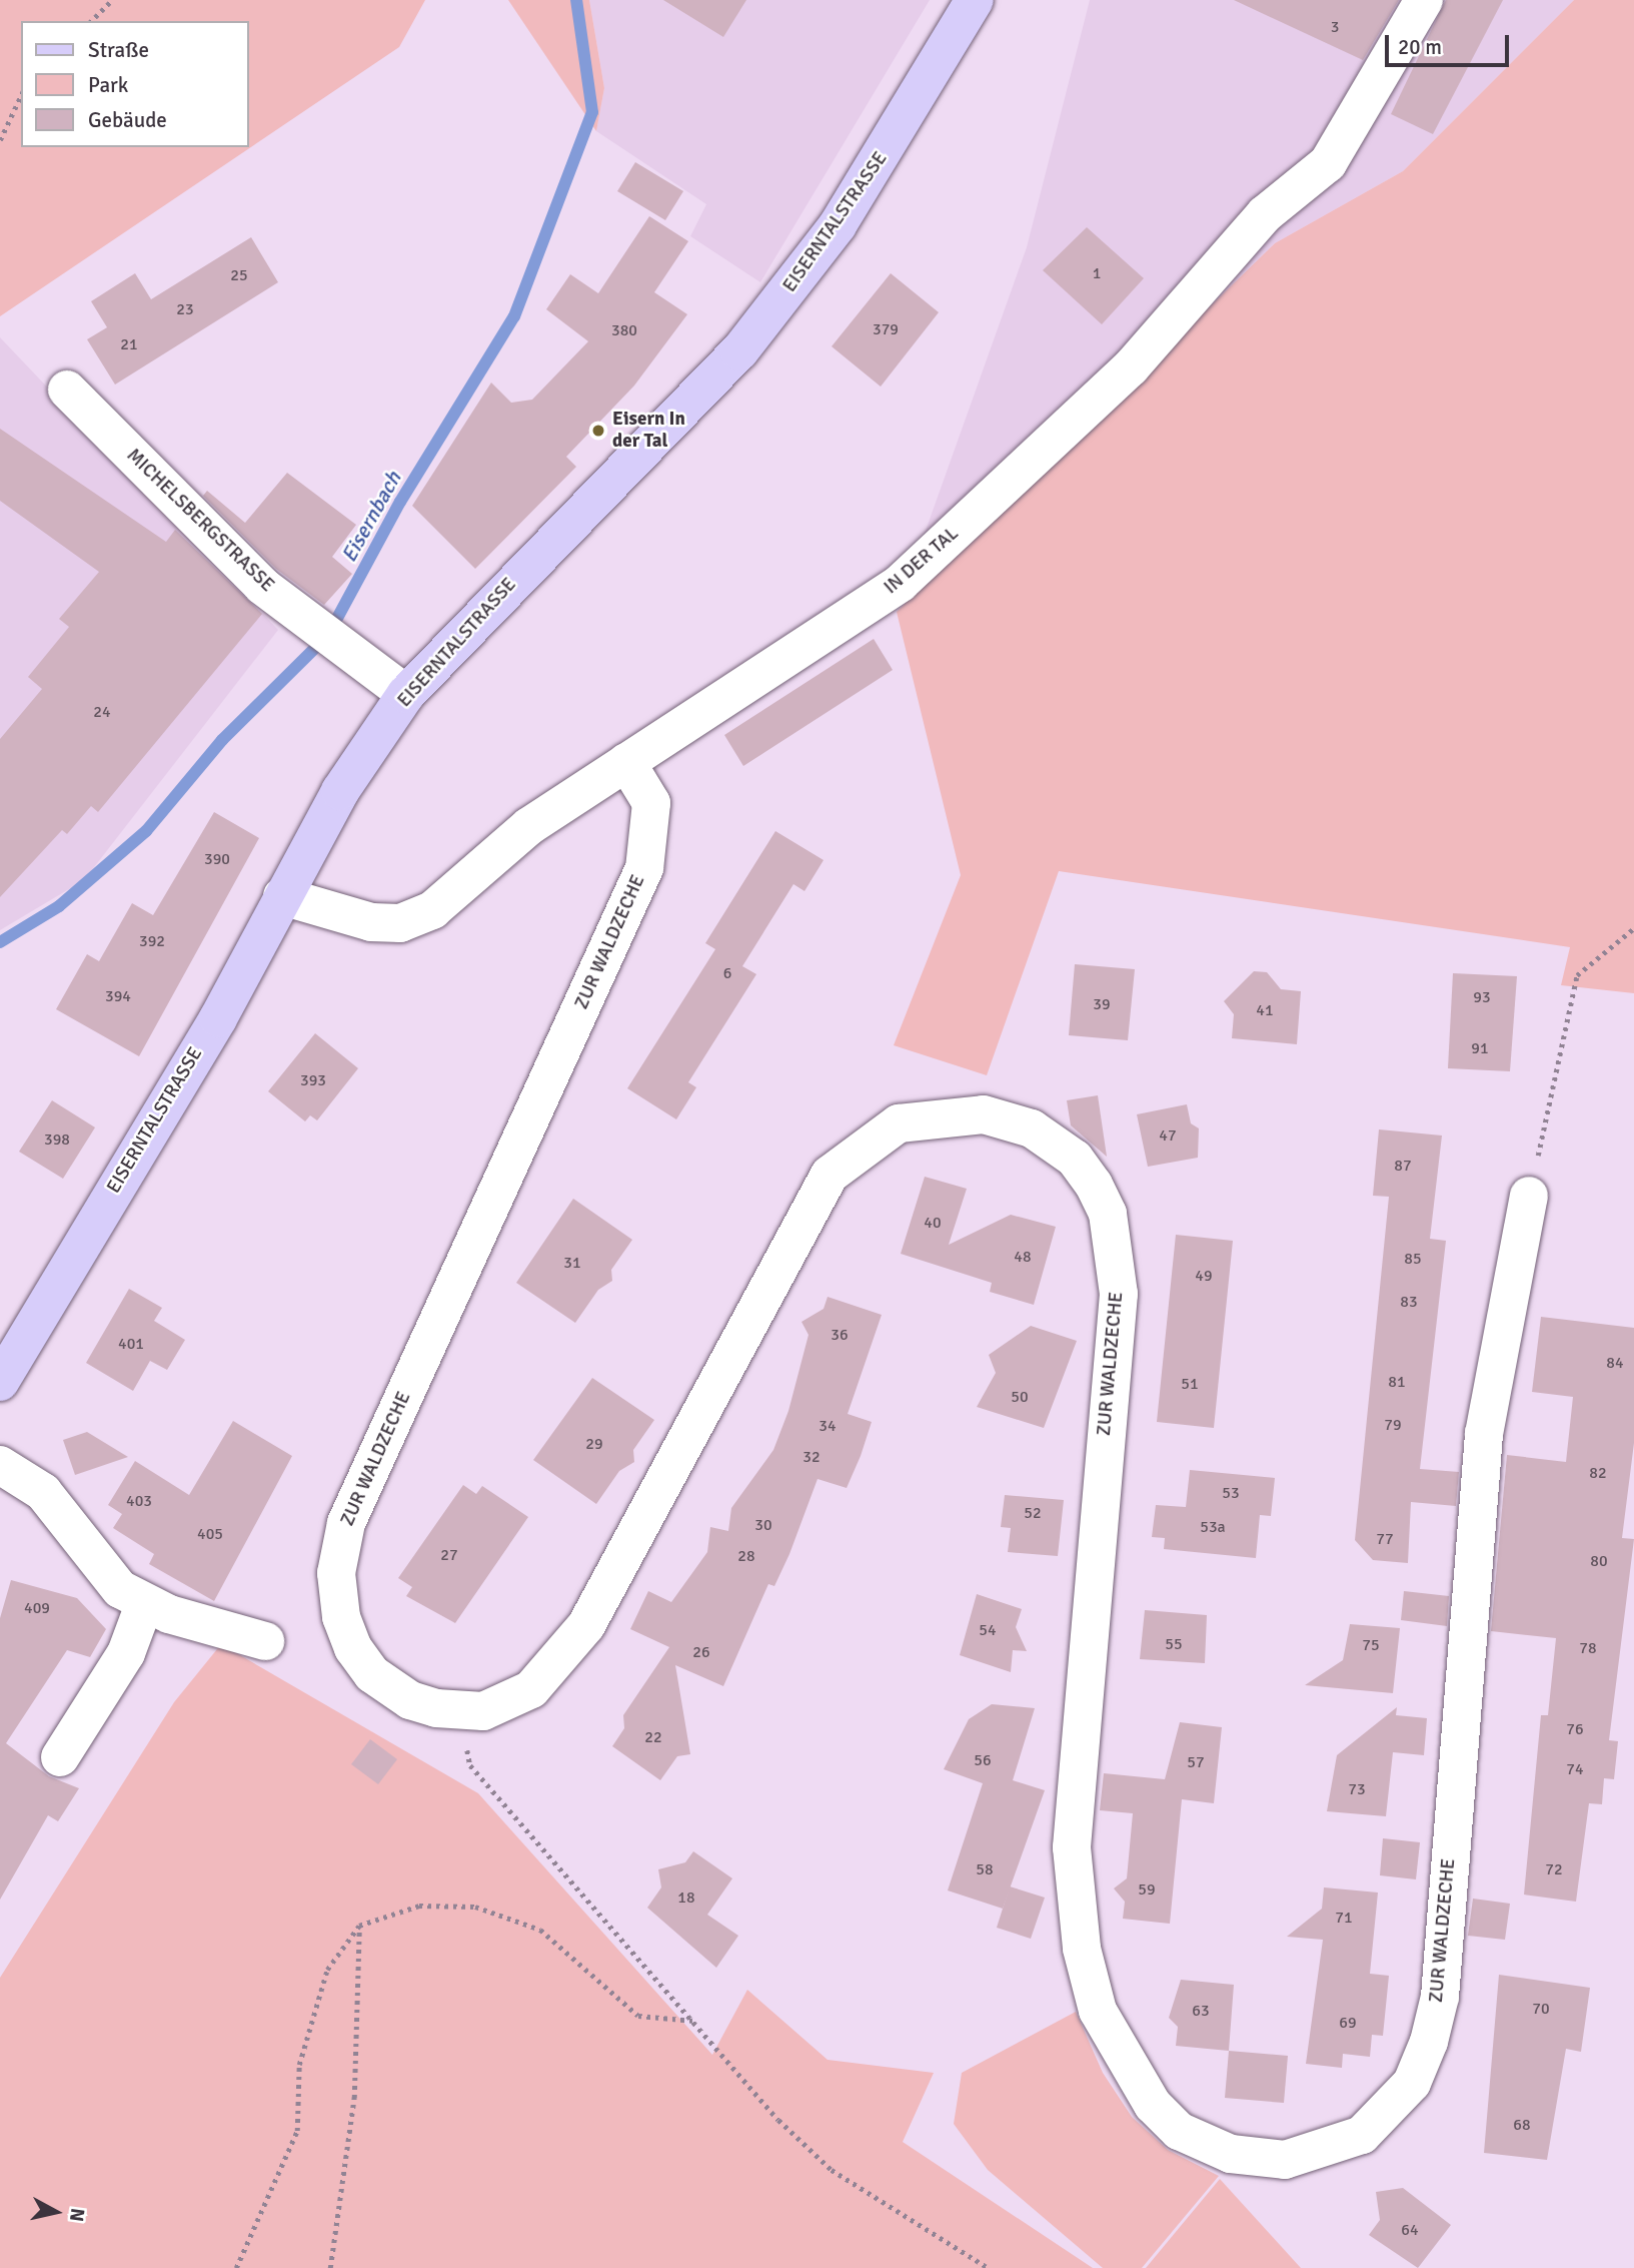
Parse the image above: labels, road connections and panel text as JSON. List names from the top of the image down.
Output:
{
  "streets": {
    "main road": ["EISERNTALSTRASSE"],
    "street": ["MICHELSBERGSTRASSE", "IN DER TAL", "ZUR WALDZECHE"]
  },
  "crossings": [
    ["EISERNTALSTRASSE", "MICHELSBERGSTRASSE"],
    ["EISERNTALSTRASSE", "IN DER TAL"],
    ["IN DER TAL", "ZUR WALDZECHE"]
  ],
  "water": ["Eisernbach"],
  "places": ["Eisern In der Tal"],
  "house_numbers": [
    "3",
    "1",
    "25",
    "23",
    "379",
    "380",
    "21",
    "24",
    "390",
    "392",
    "6",
    "394",
    "93",
    "39",
    "41",
    "91",
    "393",
    "47",
    "398",
    "87",
    "40",
    "48",
    "85",
    "31",
    "49",
    "83",
    "36",
    "401",
    "84",
    "81",
    "51",
    "50",
    "79",
    "34",
    "29",
    "32",
    "82",
    "53",
    "403",
    "52",
    "30",
    "53a",
    "405",
    "77",
    "27",
    "28",
    "80",
    "409",
    "54",
    "55",
    "75",
    "78",
    "26",
    "76",
    "22",
    "56",
    "57",
    "74",
    "73",
    "58",
    "72",
    "59",
    "18",
    "71",
    "70",
    "63",
    "69",
    "68",
    "64"
  ],
  "legend": ["Straße", "Park", "Gebäude"],
  "scale_bar": "20 m",
  "north": "right"
}
